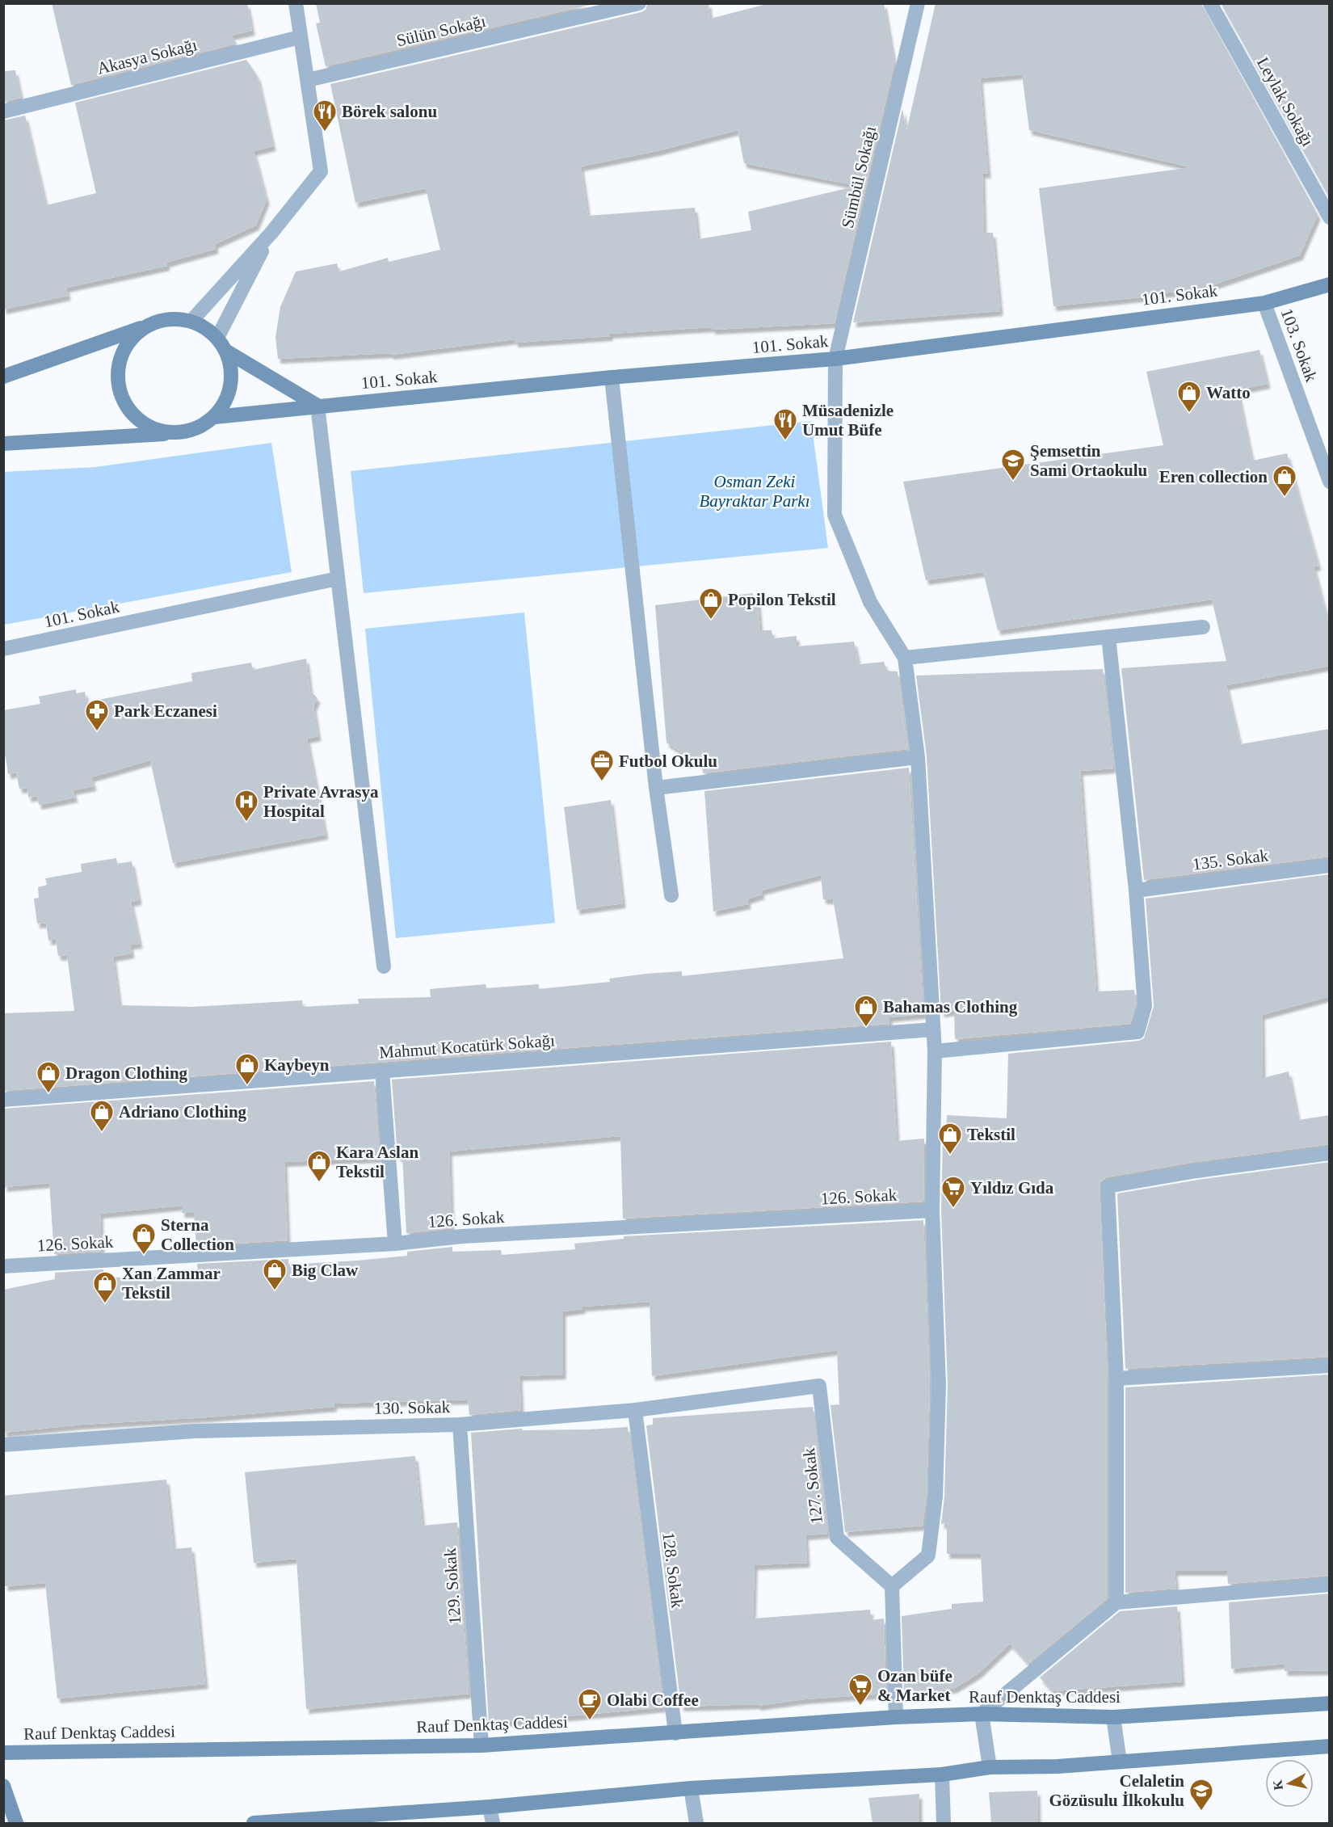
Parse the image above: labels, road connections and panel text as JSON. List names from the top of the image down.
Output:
{
  "streets": {
    "main road": ["101. Sokak", "Rauf Denktaş Caddesi"],
    "street": [
      "Sülün Sokağı",
      "Akasya Sokağı",
      "Leylak Sokağı",
      "Sümbül Sokağı",
      "103. Sokak",
      "135. Sokak",
      "Mahmut Kocatürk Sokağı",
      "126. Sokak",
      "130. Sokak",
      "127. Sokak",
      "128. Sokak",
      "129. Sokak"
    ]
  },
  "crossings": [
    ["Sümbül Sokağı", "101. Sokak"],
    ["101. Sokak", "103. Sokak"],
    ["130. Sokak", "127. Sokak"],
    ["130. Sokak", "128. Sokak"],
    ["130. Sokak", "129. Sokak"],
    ["128. Sokak", "Rauf Denktaş Caddesi"],
    ["129. Sokak", "Rauf Denktaş Caddesi"]
  ],
  "parks": ["Osman Zeki Bayraktar Parkı"],
  "places": {
    "restaurant": ["Börek salonu", "Müsadenizle Umut Büfe"],
    "shop": [
      "Watto",
      "Eren collection",
      "Popilon Tekstil",
      "Bahamas Clothing",
      "Kaybeyn",
      "Dragon Clothing",
      "Adriano Clothing",
      "Tekstil",
      "Kara Aslan Tekstil",
      "Sterna Collection",
      "Big Claw",
      "Xan Zammar Tekstil"
    ],
    "school or university": ["Şemsettin Sami Ortaokulu", "Celaletin Gözüsulu İlkokulu"],
    "pharmacy": ["Park Eczanesi"],
    "office": ["Futbol Okulu"],
    "hospital": ["Private Avrasya Hospital"],
    "supermarket": ["Yıldız Gıda", "Ozan büfe & Market"],
    "cafe": ["Olabi Coffee"]
  },
  "north": "left"
}
